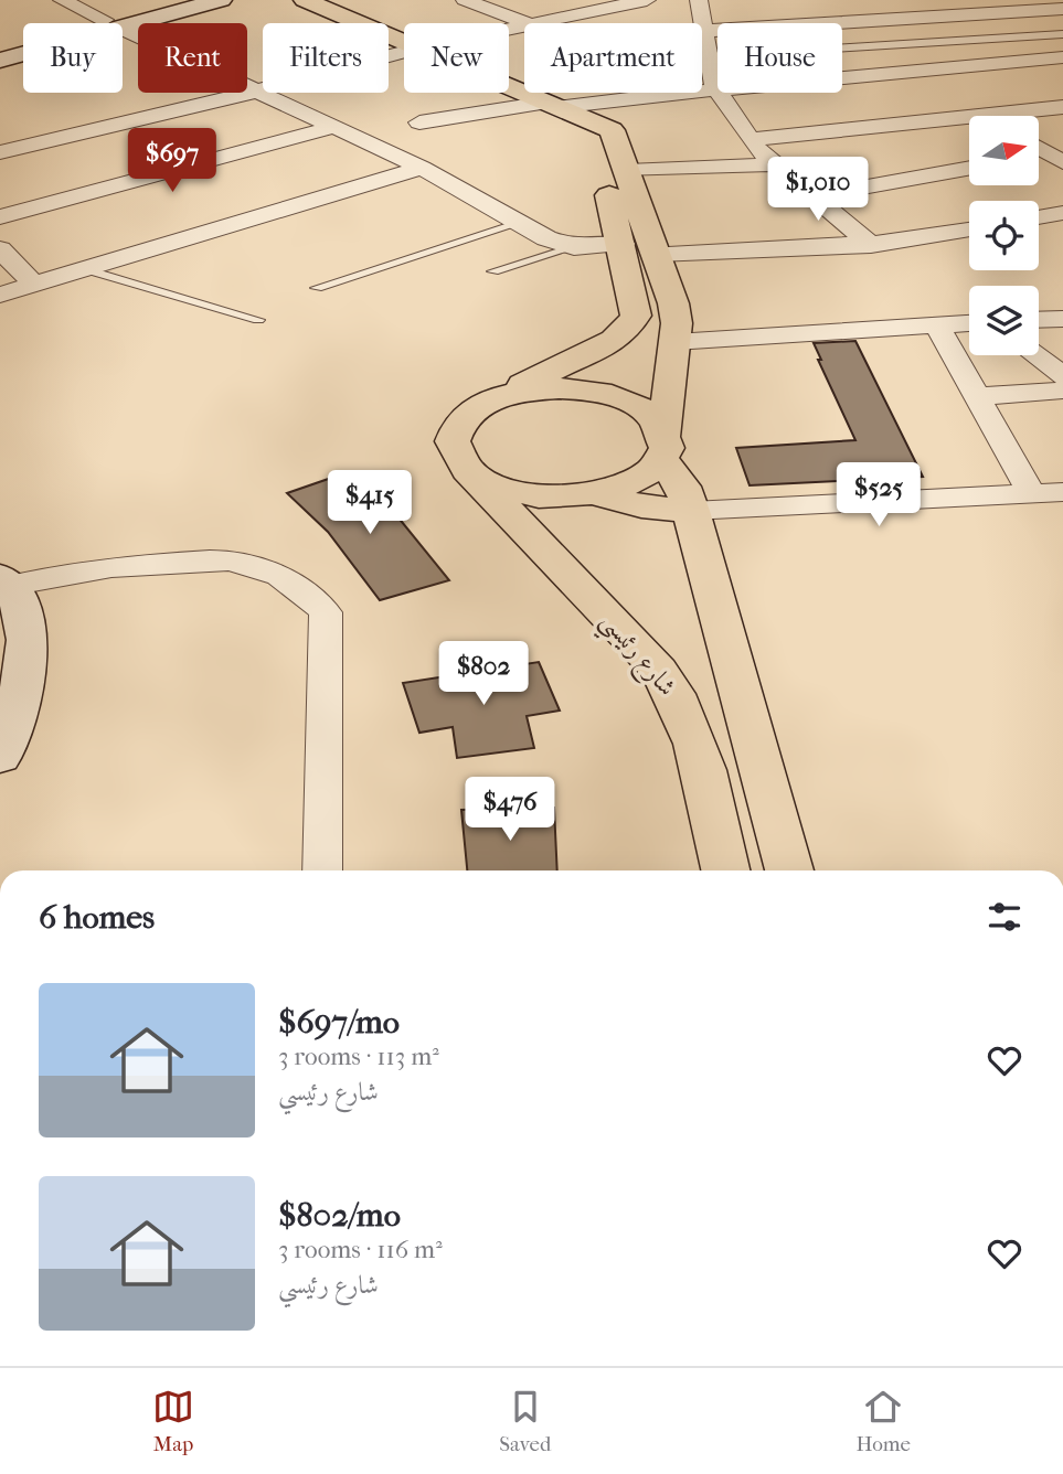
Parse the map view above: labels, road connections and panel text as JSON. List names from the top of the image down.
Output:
{
  "streets": {
    "highway": ["شارع رئيسي"]
  },
  "north": "right",
  "page": {
    "chip": [
      "Buy",
      "Rent",
      "Filters",
      "New",
      "Apartment",
      "House"
    ],
    "price": [
      "$697",
      "$1,010",
      "$525",
      "$415",
      "$802",
      "$476"
    ],
    "heading": "6 homes",
    "list": [
      {
        "name": "$697/mo",
        "note": "3 rooms · 113 m² · شارع رئيسي"
      },
      {
        "name": "$802/mo",
        "note": "3 rooms · 116 m² · شارع رئيسي"
      }
    ],
    "tabs": ["Map", "Saved", "Home"]
  }
}
